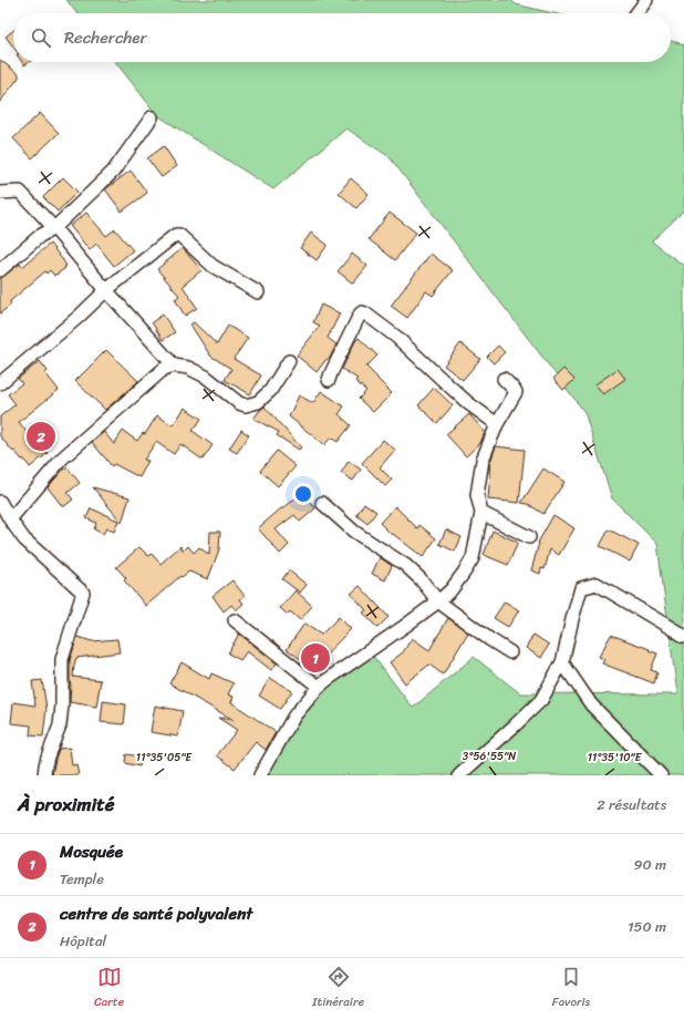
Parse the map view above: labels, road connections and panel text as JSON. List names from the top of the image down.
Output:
{
  "page": {
    "search": "Rechercher",
    "pins": ["2", "1"],
    "heading": ["À proximité", "2 résultats"],
    "list": [
      {
        "mark": "1",
        "name": "Mosquée",
        "note": "Temple",
        "value": "90 m"
      },
      {
        "mark": "2",
        "name": "centre de santé polyvalent",
        "note": "Hôpital",
        "value": "150 m"
      }
    ],
    "nav": ["Carte", "Itinéraire", "Favoris"]
  },
  "coordinates": ["3°56'55\"N", "11°35'05\"E", "11°35'10\"E"]
}
